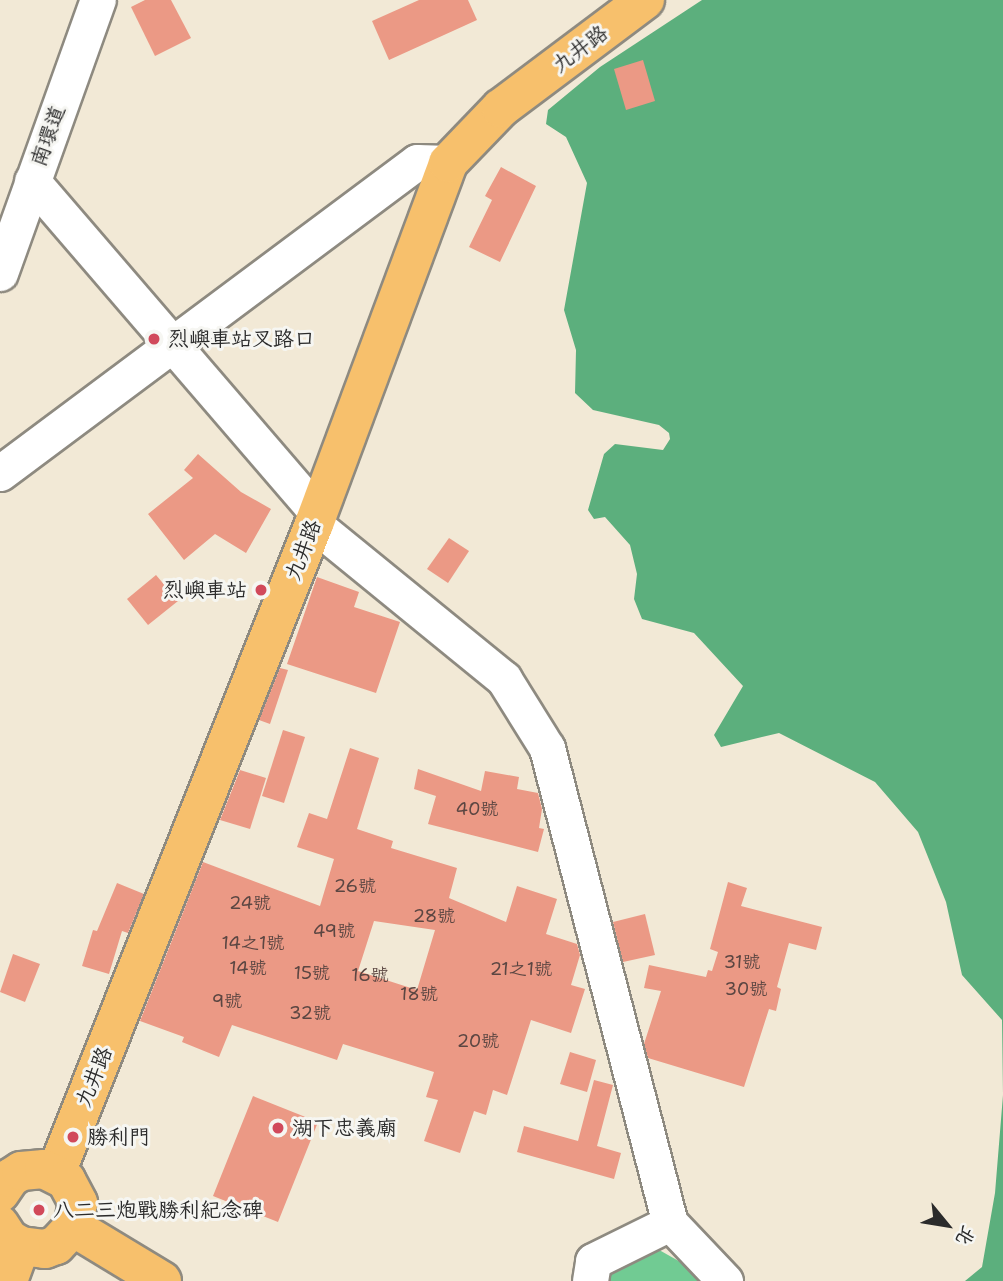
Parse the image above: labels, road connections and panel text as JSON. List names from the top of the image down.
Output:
{
  "streets": {
    "main road": ["九井路"],
    "street": ["南環道"]
  },
  "places": [
    "烈嶼車站叉路口",
    "烈嶼車站",
    "湖下忠義廟",
    "勝利門",
    "八二三炮戰勝利紀念碑"
  ],
  "house_numbers": [
    "40號",
    "26號",
    "24號",
    "28號",
    "49號",
    "14之1號",
    "31號",
    "14號",
    "21之1號",
    "15號",
    "16號",
    "30號",
    "18號",
    "9號",
    "32號",
    "20號"
  ],
  "north": "bottom right"
}
